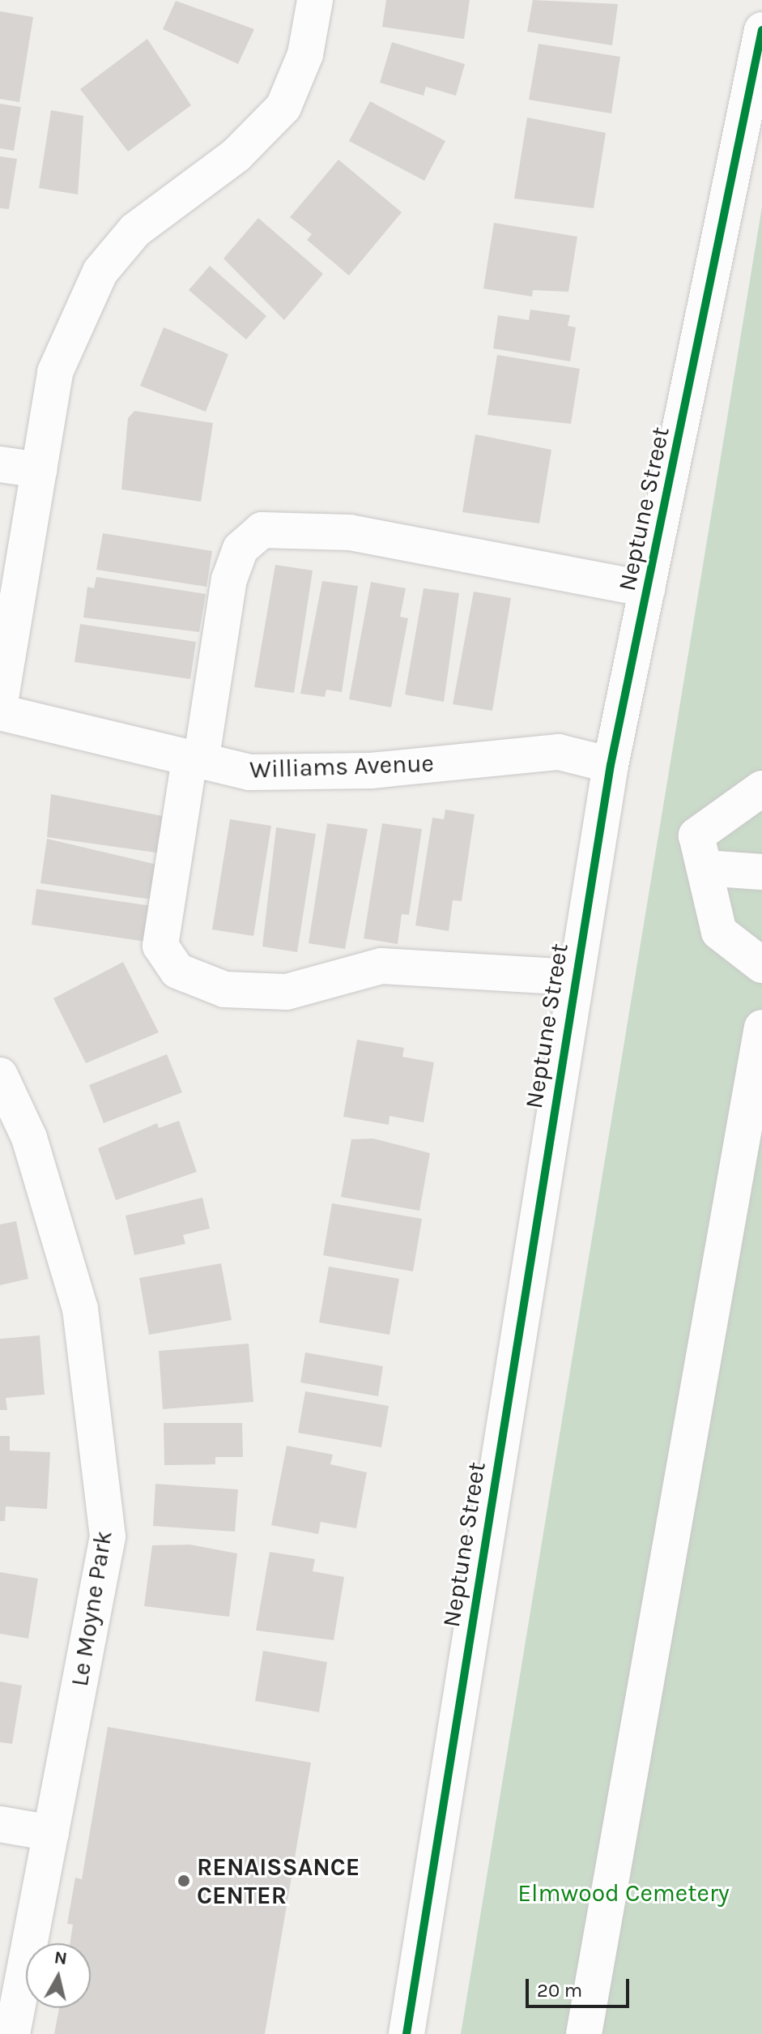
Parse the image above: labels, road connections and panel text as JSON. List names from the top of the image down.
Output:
{
  "streets": {
    "street": ["Neptune Street", "Williams Avenue", "Le Moyne Park"]
  },
  "crossings": [
    ["Neptune Street", "Williams Avenue"]
  ],
  "parks": ["Elmwood Cemetery"],
  "places": ["RENAISSANCE CENTER"],
  "scale_bar": "20 m",
  "north": "top"
}
